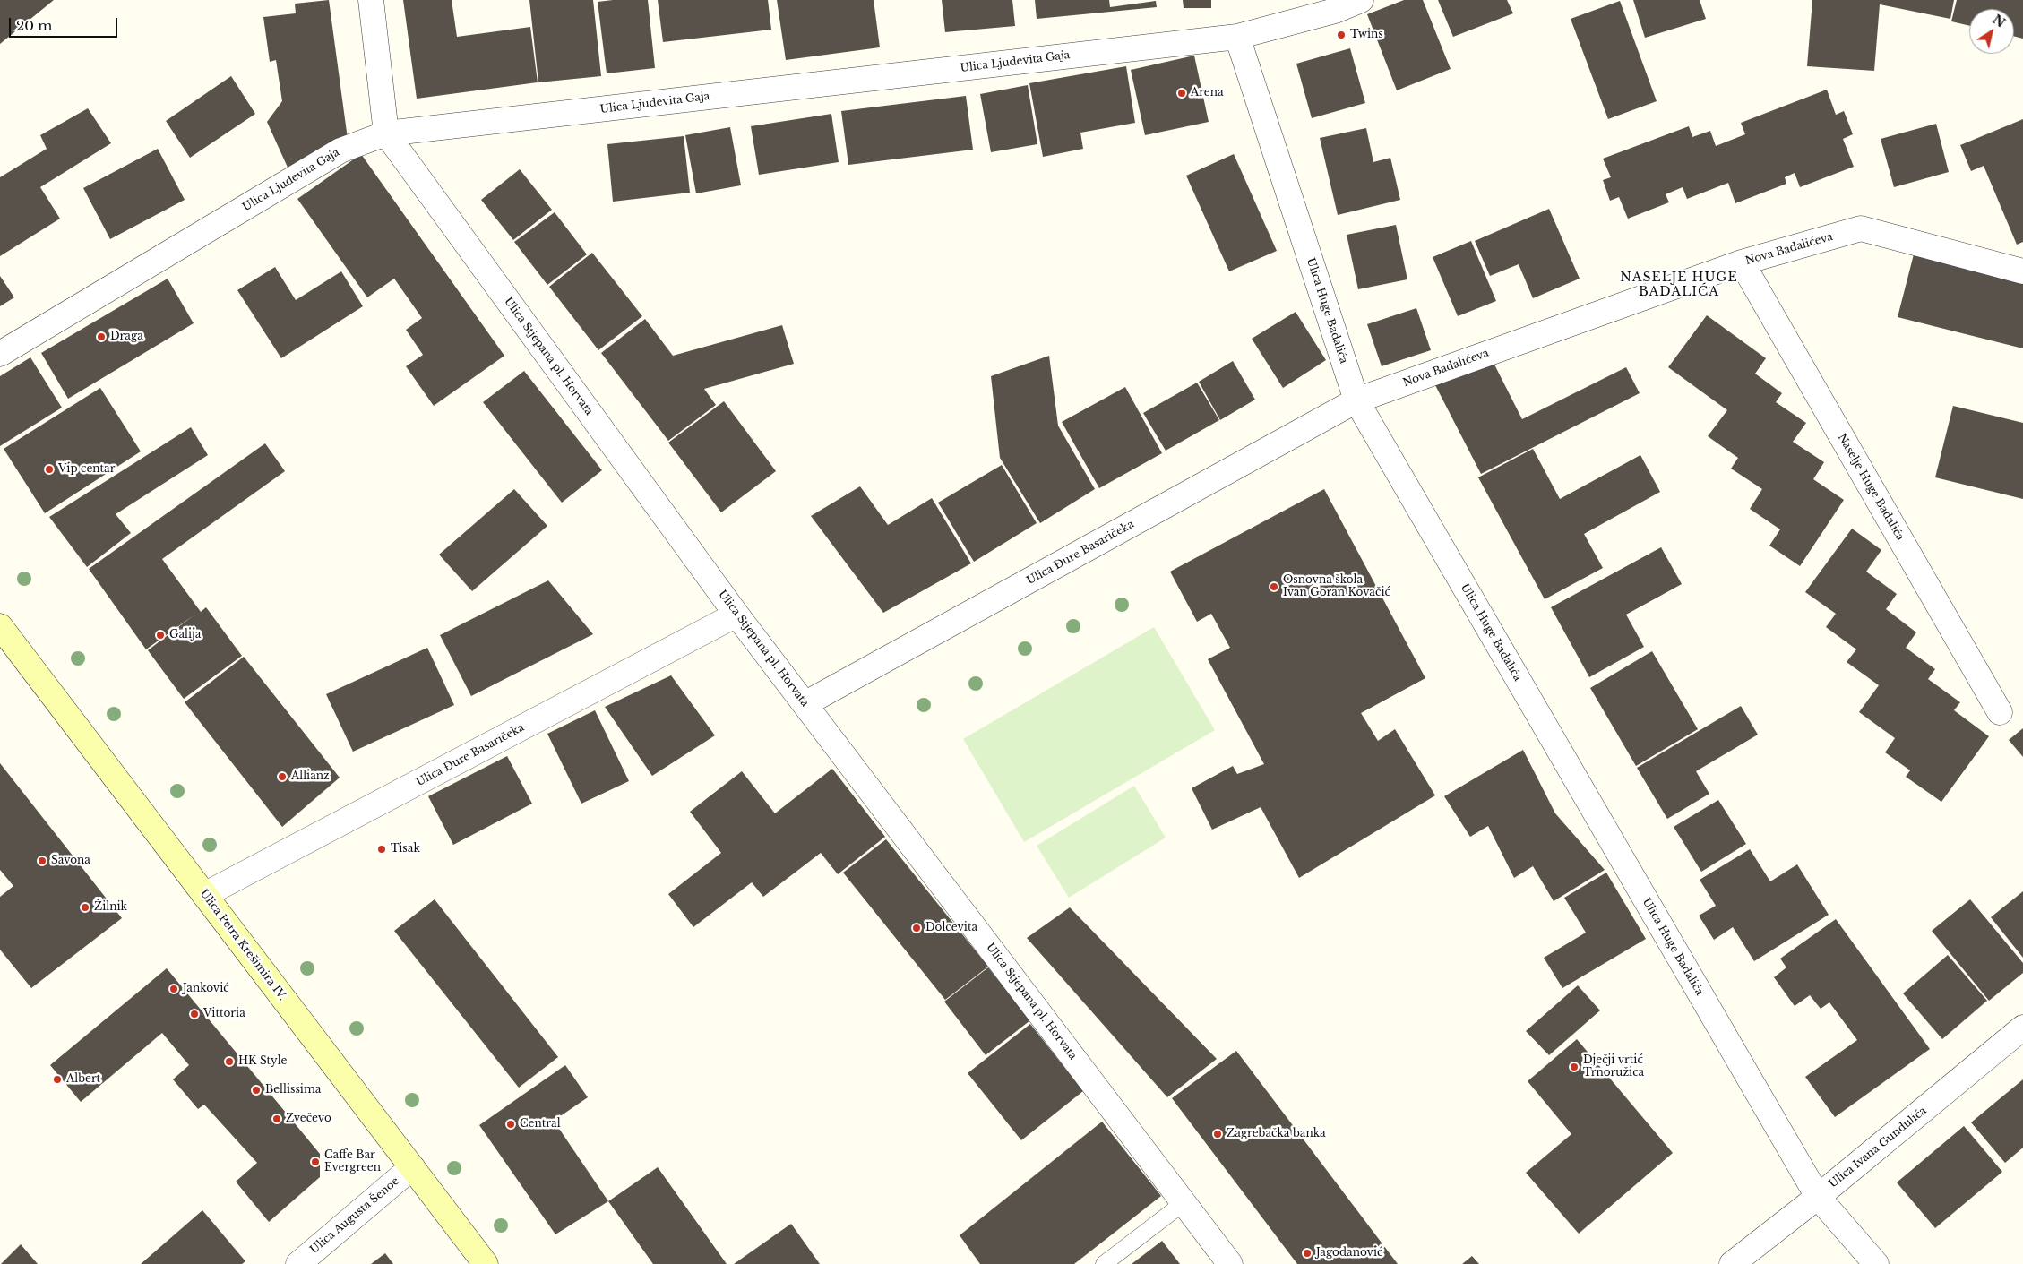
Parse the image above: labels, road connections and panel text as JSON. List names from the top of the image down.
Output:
{
  "streets": {
    "main road": ["Ulica Petra Krešimira IV."],
    "street": [
      "Ulica Ljudevita Gaja",
      "Nova Badalićeva",
      "Ulica Huge Badalića",
      "Ulica Stjepana pl. Horvata",
      "Naselje Huge Badalića",
      "Ulica Đure Basaričeka",
      "Ulica Ivana Gundulića",
      "Ulica Augusta Šenoe"
    ]
  },
  "crossings": [
    ["Ulica Ljudevita Gaja", "Ulica Huge Badalića"],
    ["Ulica Ljudevita Gaja", "Ulica Stjepana pl. Horvata"],
    ["Nova Badalićeva", "Ulica Huge Badalića"],
    ["Nova Badalićeva", "Naselje Huge Badalića"],
    ["Nova Badalićeva", "Ulica Đure Basaričeka"],
    ["Ulica Huge Badalića", "Ulica Đure Basaričeka"],
    ["Ulica Huge Badalića", "Ulica Ivana Gundulića"],
    ["Ulica Stjepana pl. Horvata", "Ulica Đure Basaričeka"],
    ["Ulica Đure Basaričeka", "Ulica Petra Krešimira IV."],
    ["Ulica Petra Krešimira IV.", "Ulica Augusta Šenoe"]
  ],
  "districts": ["NASELJE HUGE BADALIĆA"],
  "places": [
    "Twins",
    "Arena",
    "Draga",
    "Vip centar",
    "Osnovna škola Ivan Goran Kovačić",
    "Galija",
    "Allianz",
    "Tisak",
    "Savona",
    "Žilnik",
    "Dolcevita",
    "Janković",
    "Vittoria",
    "HK Style",
    "Dječji vrtić Trnoružica",
    "Albert",
    "Bellissima",
    "Zvečevo",
    "Central",
    "Zagrebačka banka",
    "Caffe Bar Evergreen",
    "Jagodanović"
  ],
  "scale_bar": "20 m",
  "north": "top right"
}
